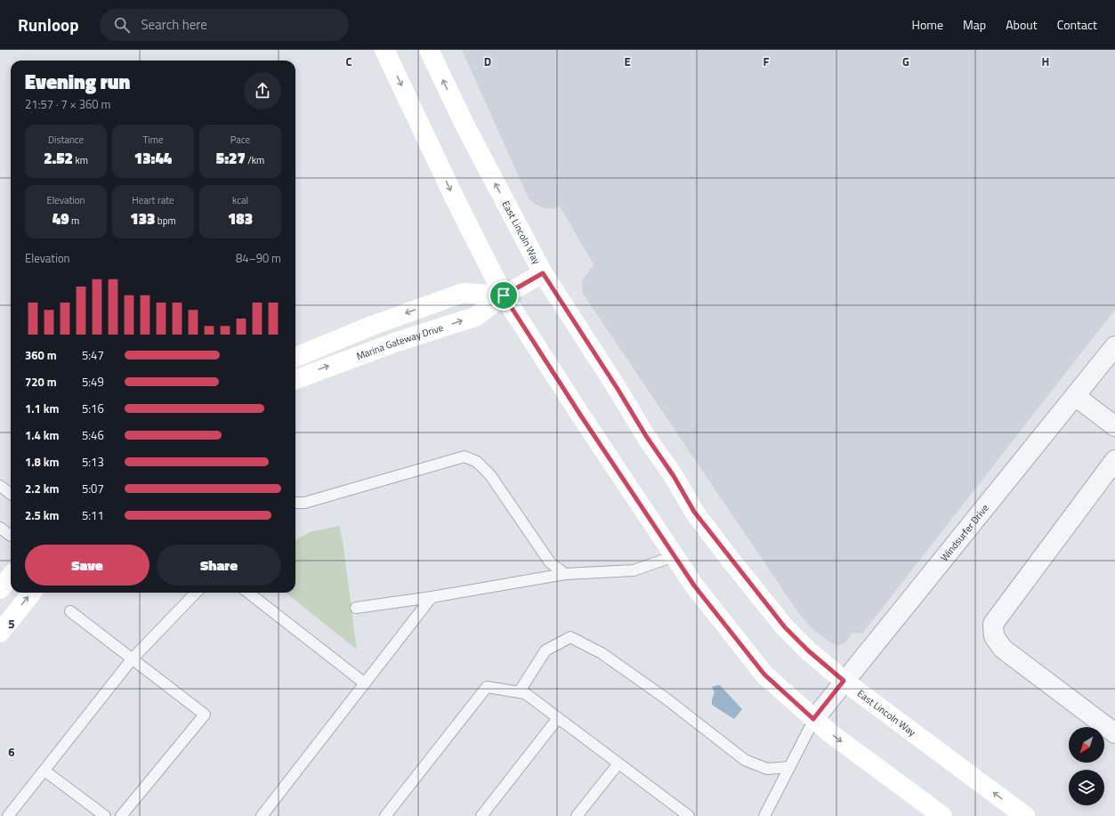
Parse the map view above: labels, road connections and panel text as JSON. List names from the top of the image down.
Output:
{
  "streets": {
    "street": ["East Lincoln Way", "Marina Gateway Drive", "Windsurfer Drive"]
  },
  "crossings": [
    ["East Lincoln Way", "Marina Gateway Drive"],
    ["East Lincoln Way", "Windsurfer Drive"]
  ],
  "north": "bottom left",
  "page": {
    "header": "Runloop",
    "search": "Search here",
    "nav": [
      "Home",
      "Map",
      "About",
      "Contact"
    ],
    "heading": ["Evening run", "21:57 · 7 × 360 m"],
    "stats": [
      ["Distance", "2.52 km"],
      ["Time", "13:44"],
      ["Pace", "5:27 /km"],
      ["Elevation", "49 m"],
      ["Heart rate", "133 bpm"],
      ["kcal", "183"]
    ],
    "chart": ["Elevation", "84–90 m"],
    "list": [
      {
        "name": "360 m",
        "note": "5:47"
      },
      {
        "name": "720 m",
        "note": "5:49"
      },
      {
        "name": "1.1 km",
        "note": "5:16"
      },
      {
        "name": "1.4 km",
        "note": "5:46"
      },
      {
        "name": "1.8 km",
        "note": "5:13"
      },
      {
        "name": "2.2 km",
        "note": "5:07"
      },
      {
        "name": "2.5 km",
        "note": "5:11"
      }
    ],
    "buttons": ["Save", "Share"]
  },
  "grid": {
    "columns": [
      "C",
      "D",
      "E",
      "F",
      "G",
      "H"
    ],
    "rows": ["5", "6"]
  }
}
